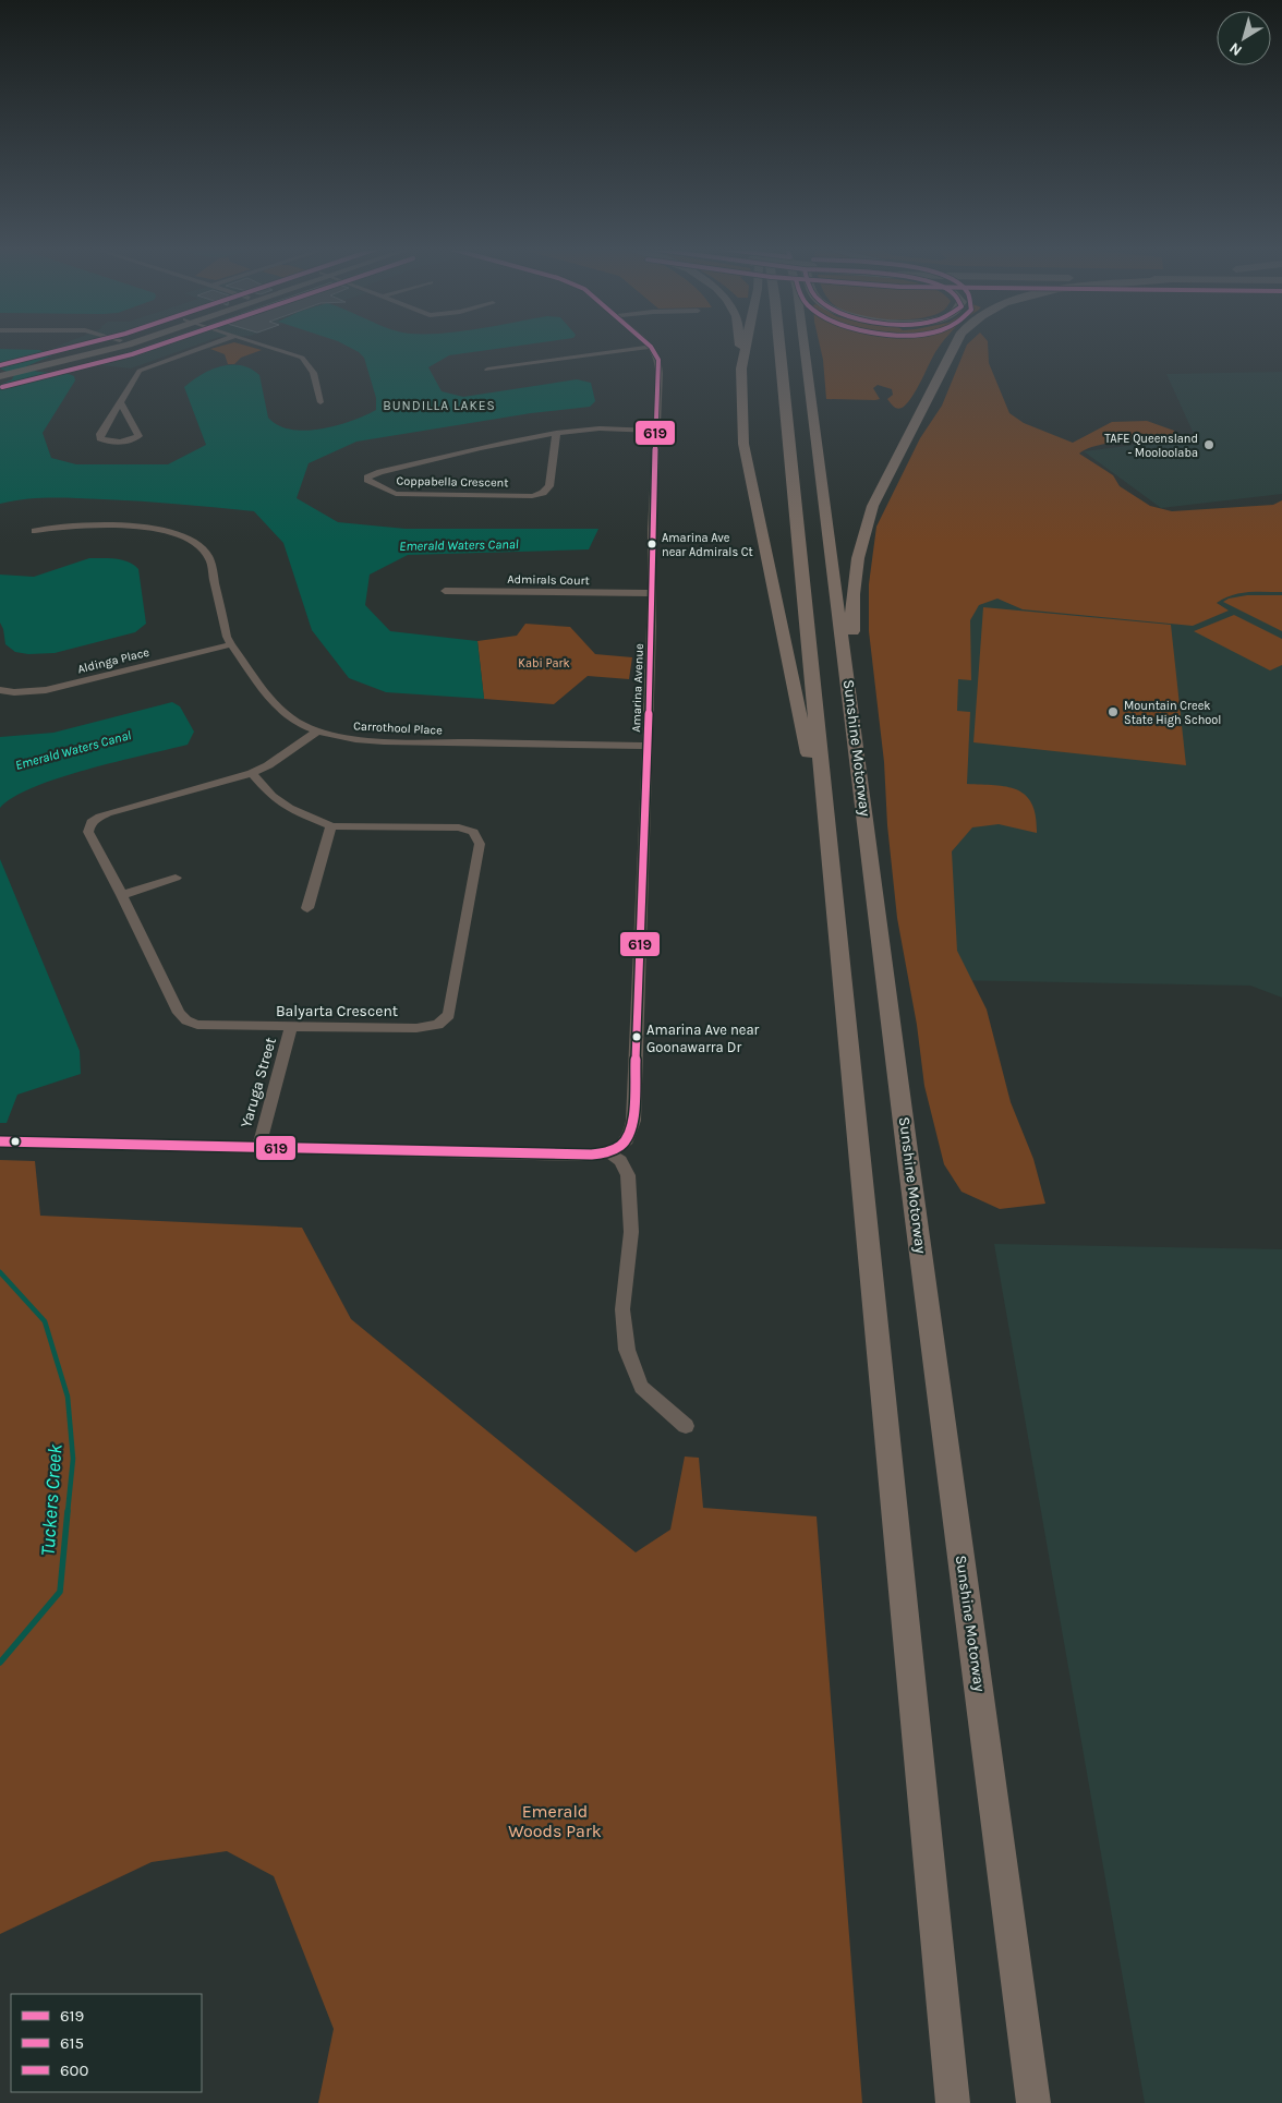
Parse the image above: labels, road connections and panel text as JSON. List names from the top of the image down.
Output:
{
  "streets": {
    "highway": ["Sunshine Motorway"],
    "street": [
      "Coppabella Crescent",
      "Admirals Court",
      "Aldinga Place",
      "Amarina Avenue",
      "Carrothool Place",
      "Balyarta Crescent",
      "Yaruga Street"
    ]
  },
  "crossings": [
    ["Coppabella Crescent", "Amarina Avenue"],
    ["Admirals Court", "Amarina Avenue"],
    ["Aldinga Place", "Carrothool Place"],
    ["Amarina Avenue", "Carrothool Place"],
    ["Carrothool Place", "Balyarta Crescent"],
    ["Balyarta Crescent", "Yaruga Street"]
  ],
  "districts": ["BUNDILLA LAKES"],
  "water": ["Emerald Waters Canal", "Tuckers Creek"],
  "parks": ["Kabi Park", "Emerald Woods Park"],
  "places": [
    "TAFE Queensland - Mooloolaba",
    "Amarina Ave near Admirals Ct",
    "Mountain Creek State High School",
    "Amarina Ave near Goonawarra Dr"
  ],
  "lines": ["transit line 619", "transit line 615", "transit line 600"],
  "legend": ["619", "615", "600"],
  "north": "bottom left"
}
